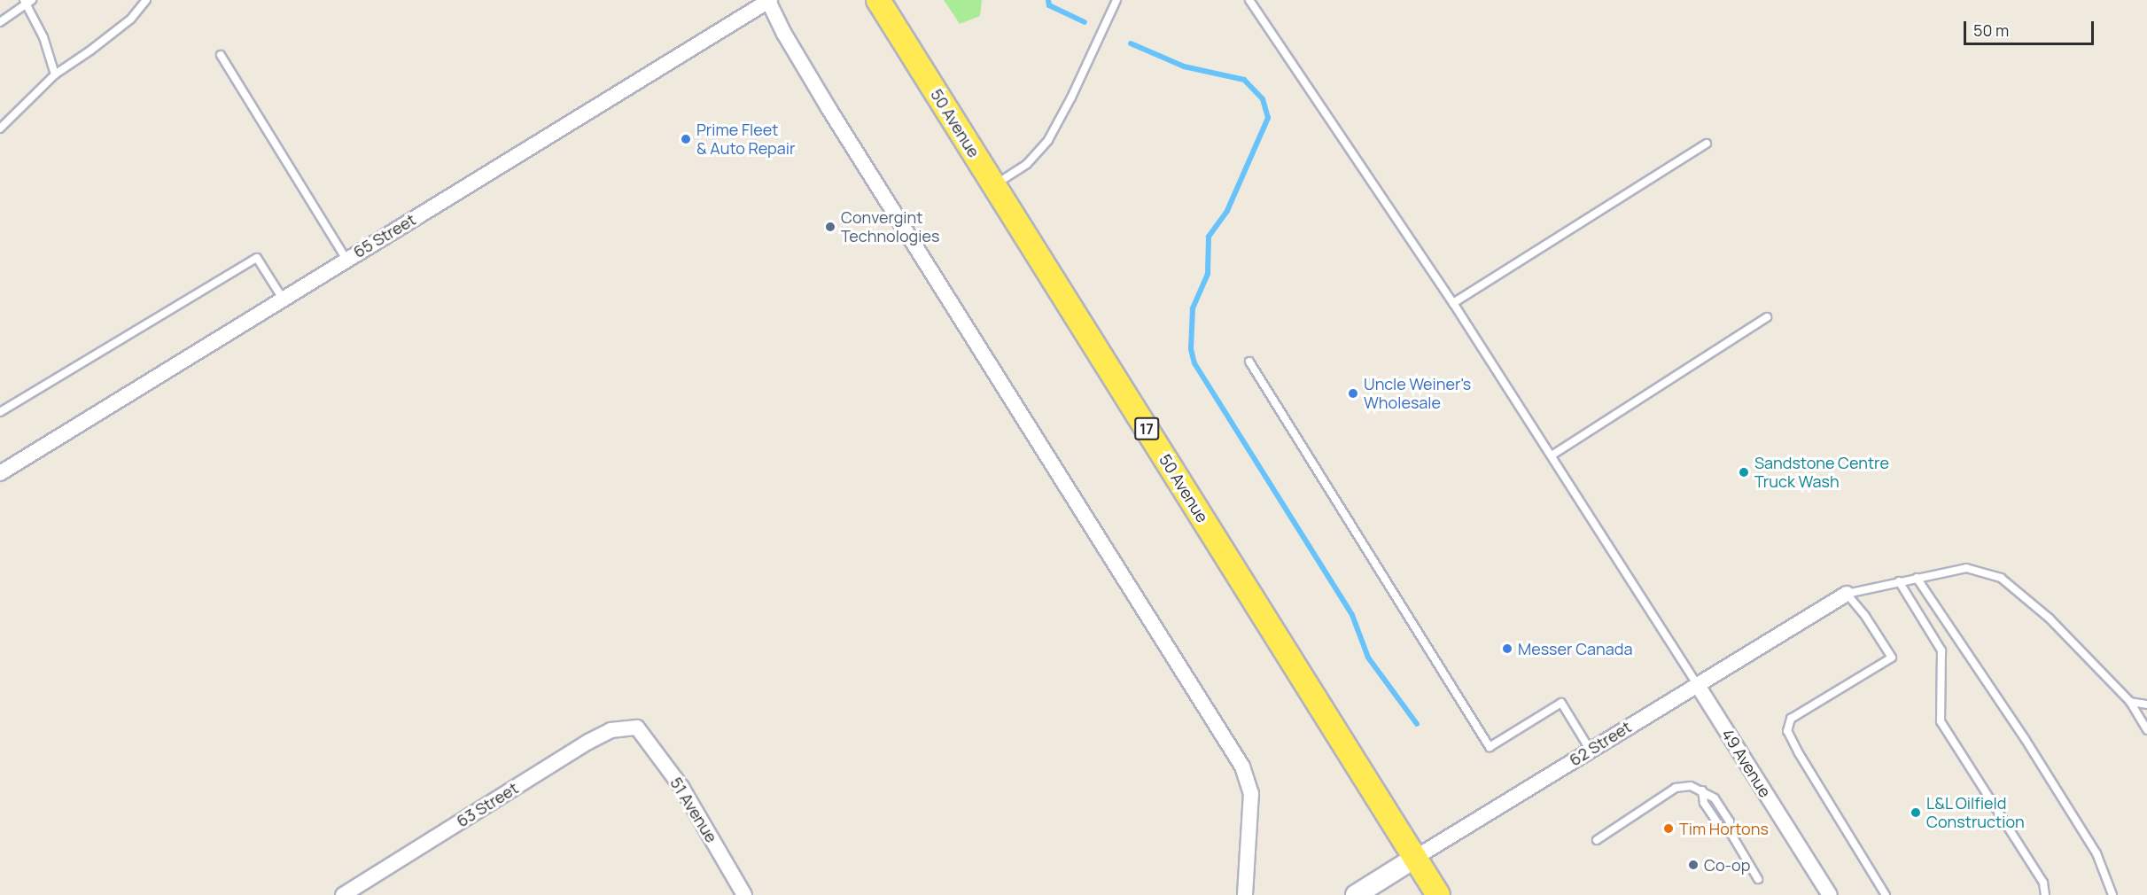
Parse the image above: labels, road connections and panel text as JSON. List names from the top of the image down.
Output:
{
  "streets": {
    "main road": ["50 Avenue", "17", "62 Street"],
    "street": [
      "65 Street",
      "49 Avenue",
      "63 Street",
      "51 Avenue"
    ]
  },
  "crossings": [
    ["50 Avenue", "62 Street"],
    ["62 Street", "49 Avenue"],
    ["63 Street", "51 Avenue"]
  ],
  "places": [
    "Prime Fleet & Auto Repair",
    "Convergint Technologies",
    "Uncle Weiner's Wholesale",
    "Sandstone Centre Truck Wash",
    "Messer Canada",
    "L&L Oilfield Construction",
    "Tim Hortons",
    "Co-op"
  ],
  "scale_bar": "50 m"
}
